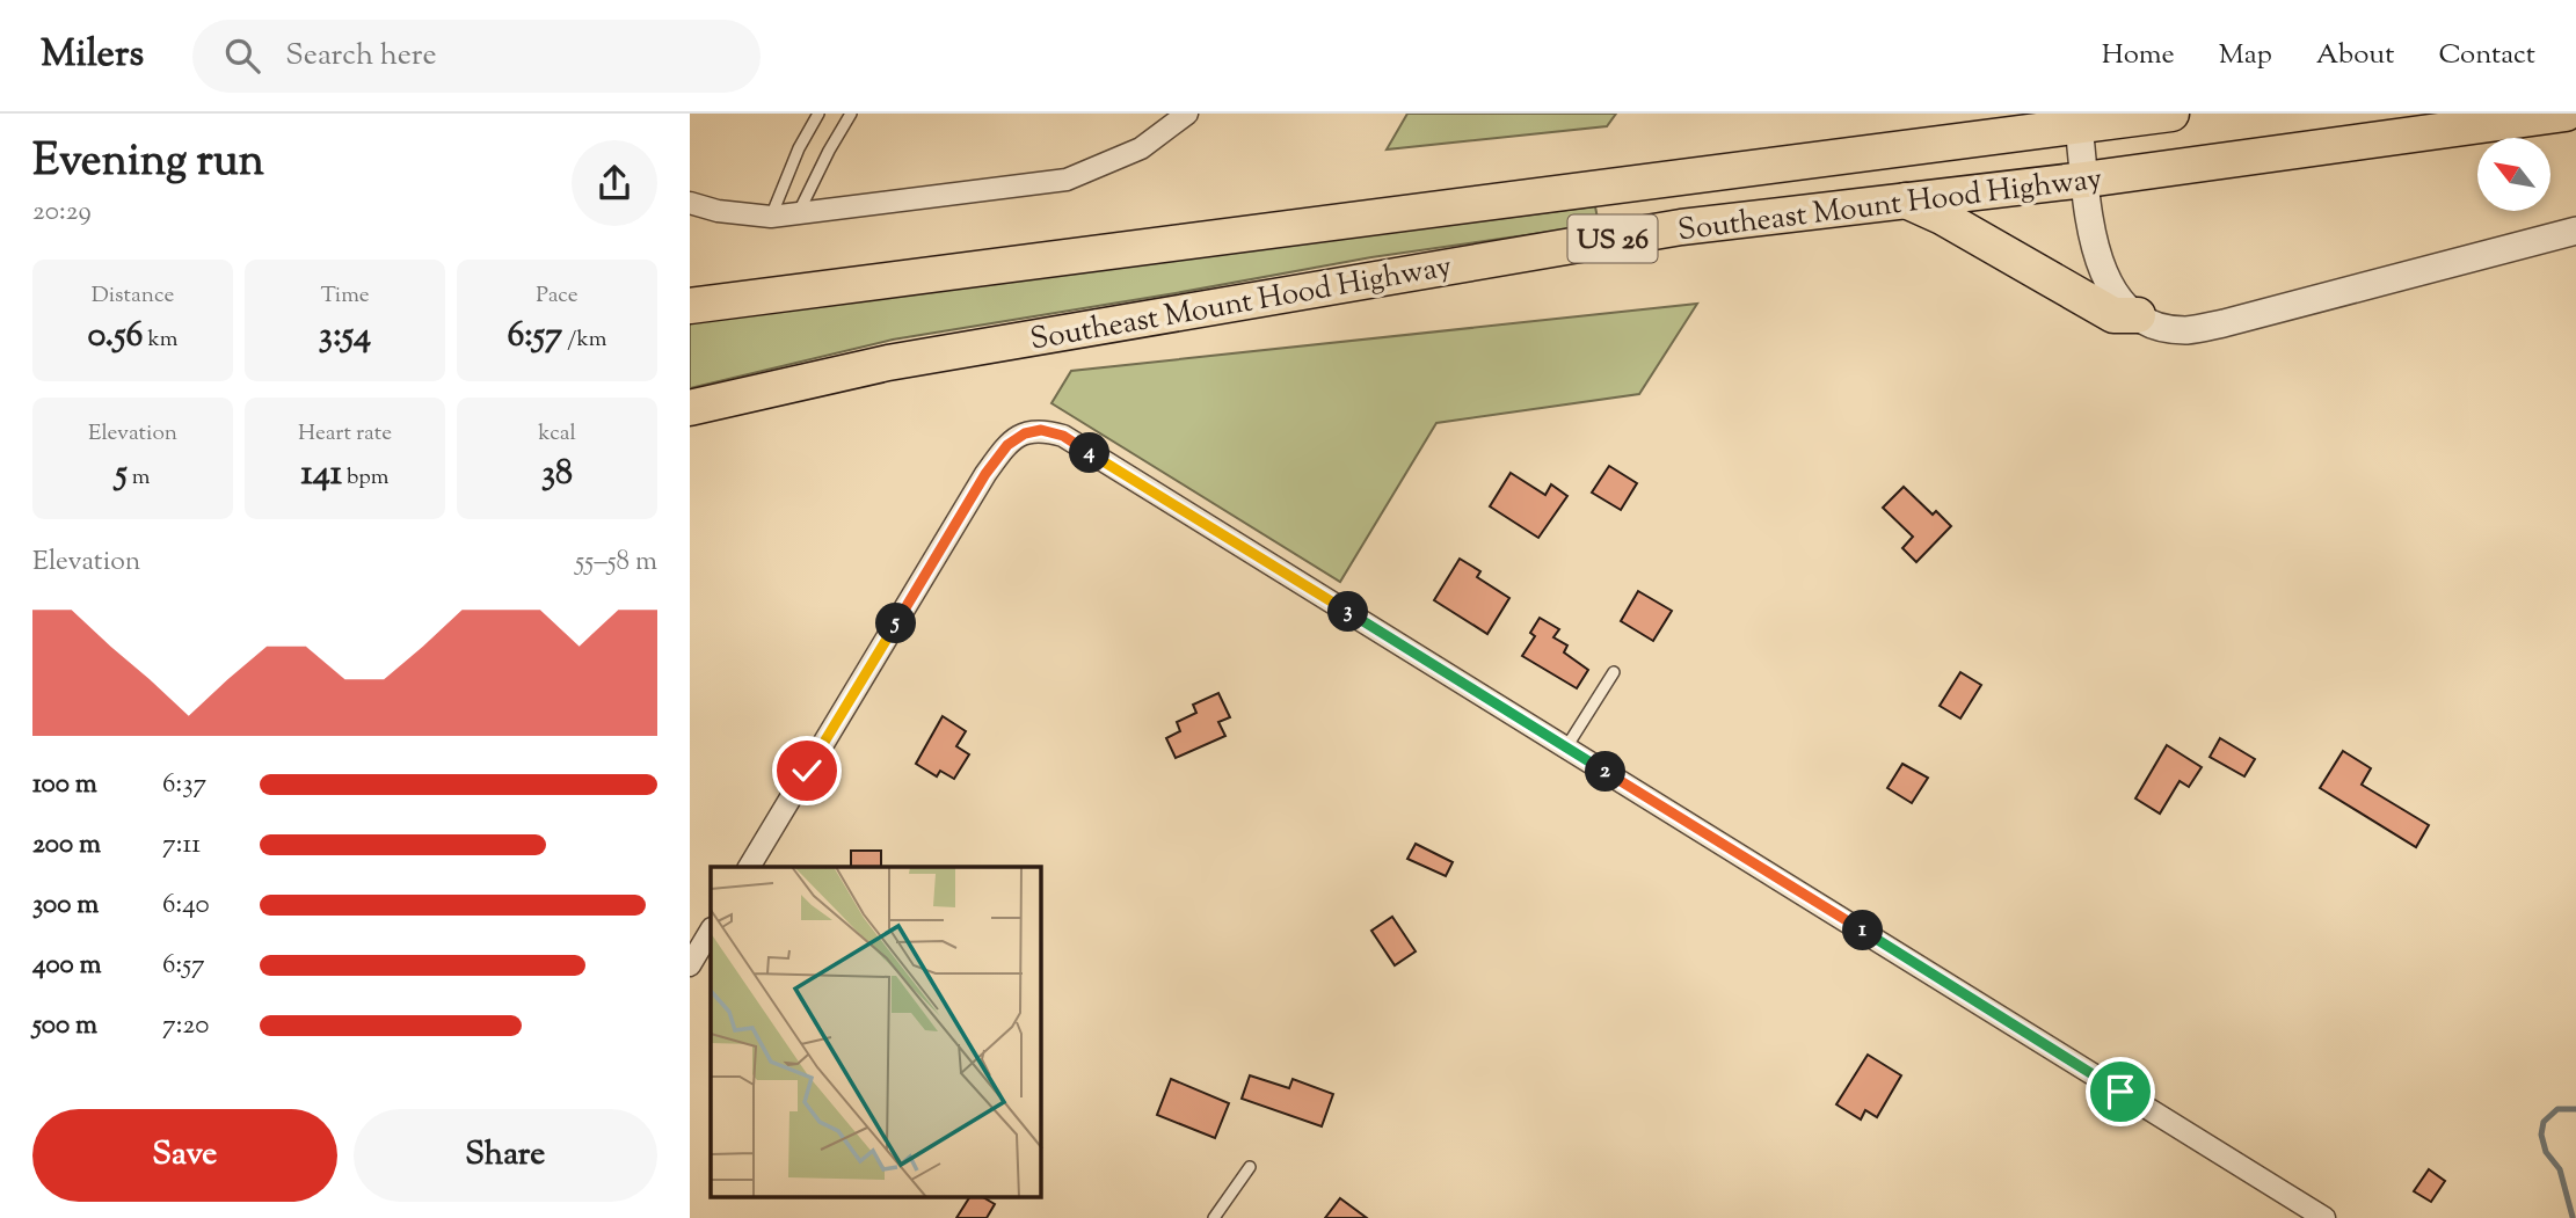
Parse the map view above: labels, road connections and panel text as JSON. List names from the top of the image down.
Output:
{
  "streets": {
    "highway": ["Southeast Mount Hood Highway", "US 26"]
  },
  "north": "top left",
  "page": {
    "header": "Milers",
    "search": "Search here",
    "nav": [
      "Home",
      "Map",
      "About",
      "Contact"
    ],
    "heading": ["Evening run", "20:29"],
    "stats": [
      ["Distance", "0.56 km"],
      ["Time", "3:54"],
      ["Pace", "6:57 /km"],
      ["Elevation", "5 m"],
      ["Heart rate", "141 bpm"],
      ["kcal", "38"]
    ],
    "pins": [
      "4",
      "3",
      "5",
      "2",
      "1"
    ],
    "chart": ["Elevation", "55–58 m"],
    "list": [
      {
        "name": "100 m",
        "note": "6:37"
      },
      {
        "name": "200 m",
        "note": "7:11"
      },
      {
        "name": "300 m",
        "note": "6:40"
      },
      {
        "name": "400 m",
        "note": "6:57"
      },
      {
        "name": "500 m",
        "note": "7:20"
      }
    ],
    "buttons": ["Save", "Share"]
  }
}
